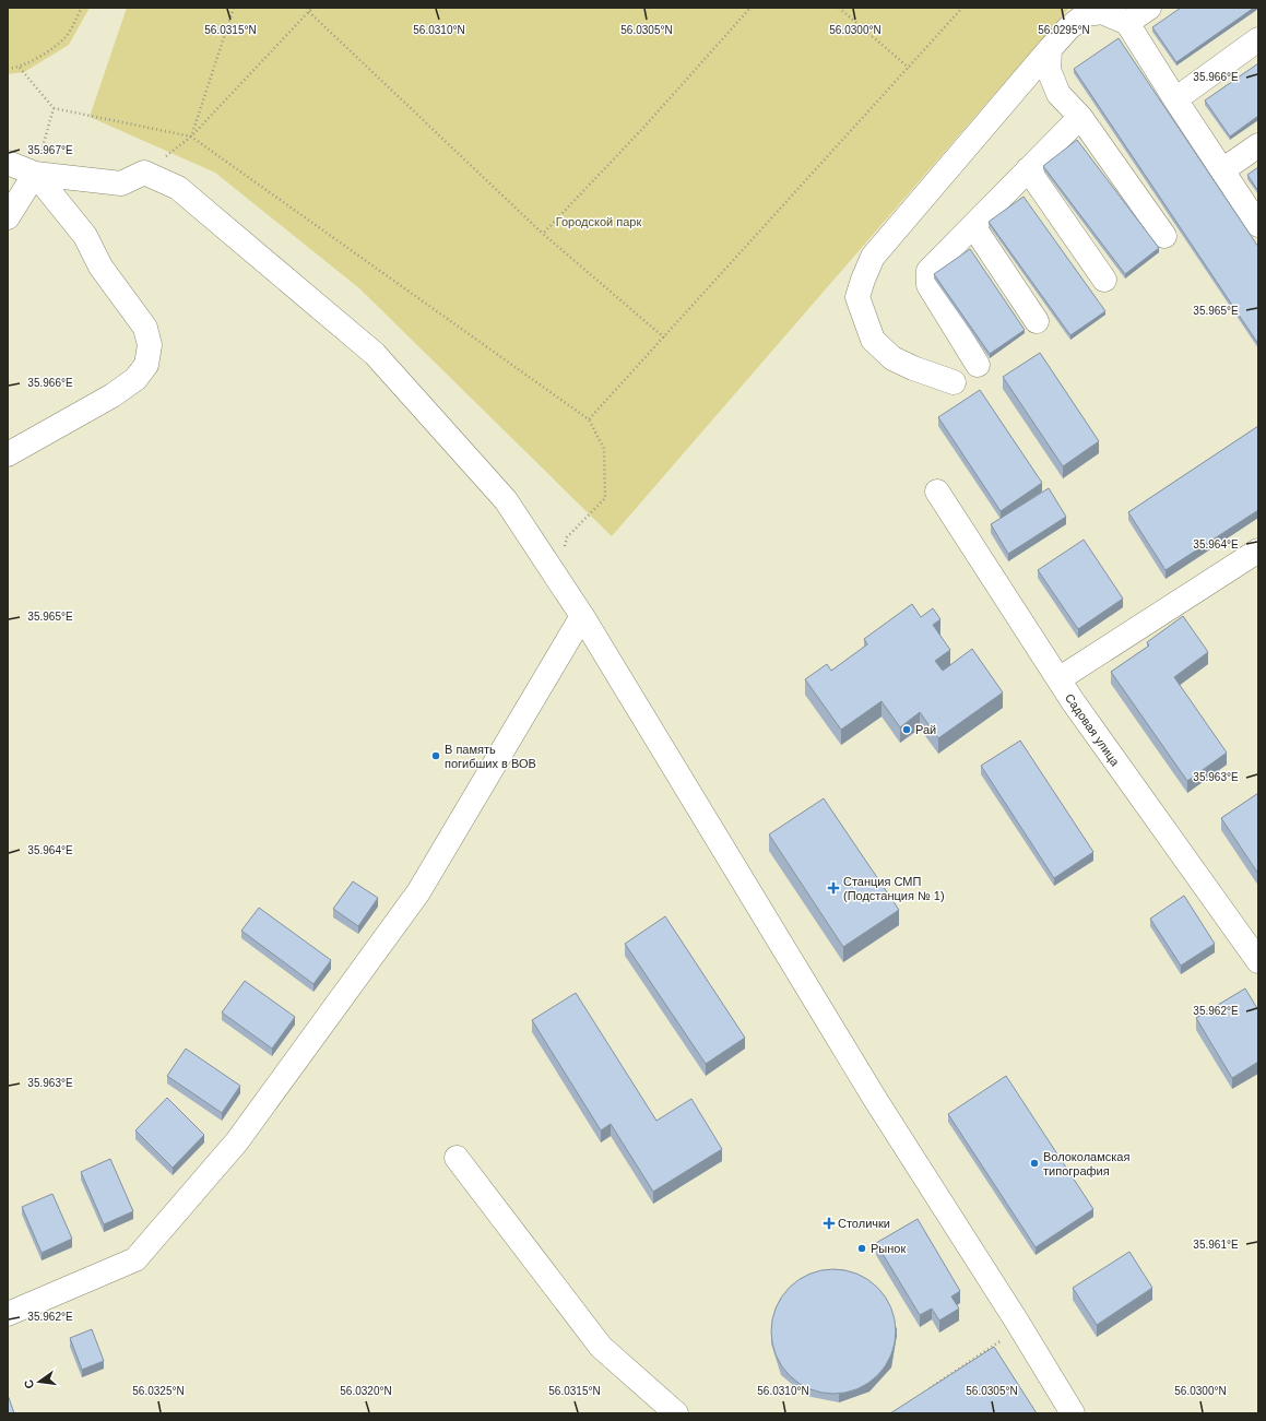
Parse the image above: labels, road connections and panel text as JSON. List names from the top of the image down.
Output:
{
  "streets": {
    "street": ["Садовая улица"]
  },
  "parks": ["Городской парк"],
  "places": {
    "other": [
      "Рай",
      "В память погибших в ВОВ",
      "Волоколамская типография",
      "Рынок"
    ],
    "health": ["Станция СМП (Подстанция № 1)", "Столички"]
  },
  "north": "left",
  "coordinates": [
    "56.0315°N",
    "56.0310°N",
    "56.0305°N",
    "56.0300°N",
    "56.0295°N",
    "35.966°E",
    "35.967°E",
    "35.965°E",
    "35.964°E",
    "35.963°E",
    "35.962°E",
    "35.961°E",
    "56.0325°N",
    "56.0320°N"
  ]
}
